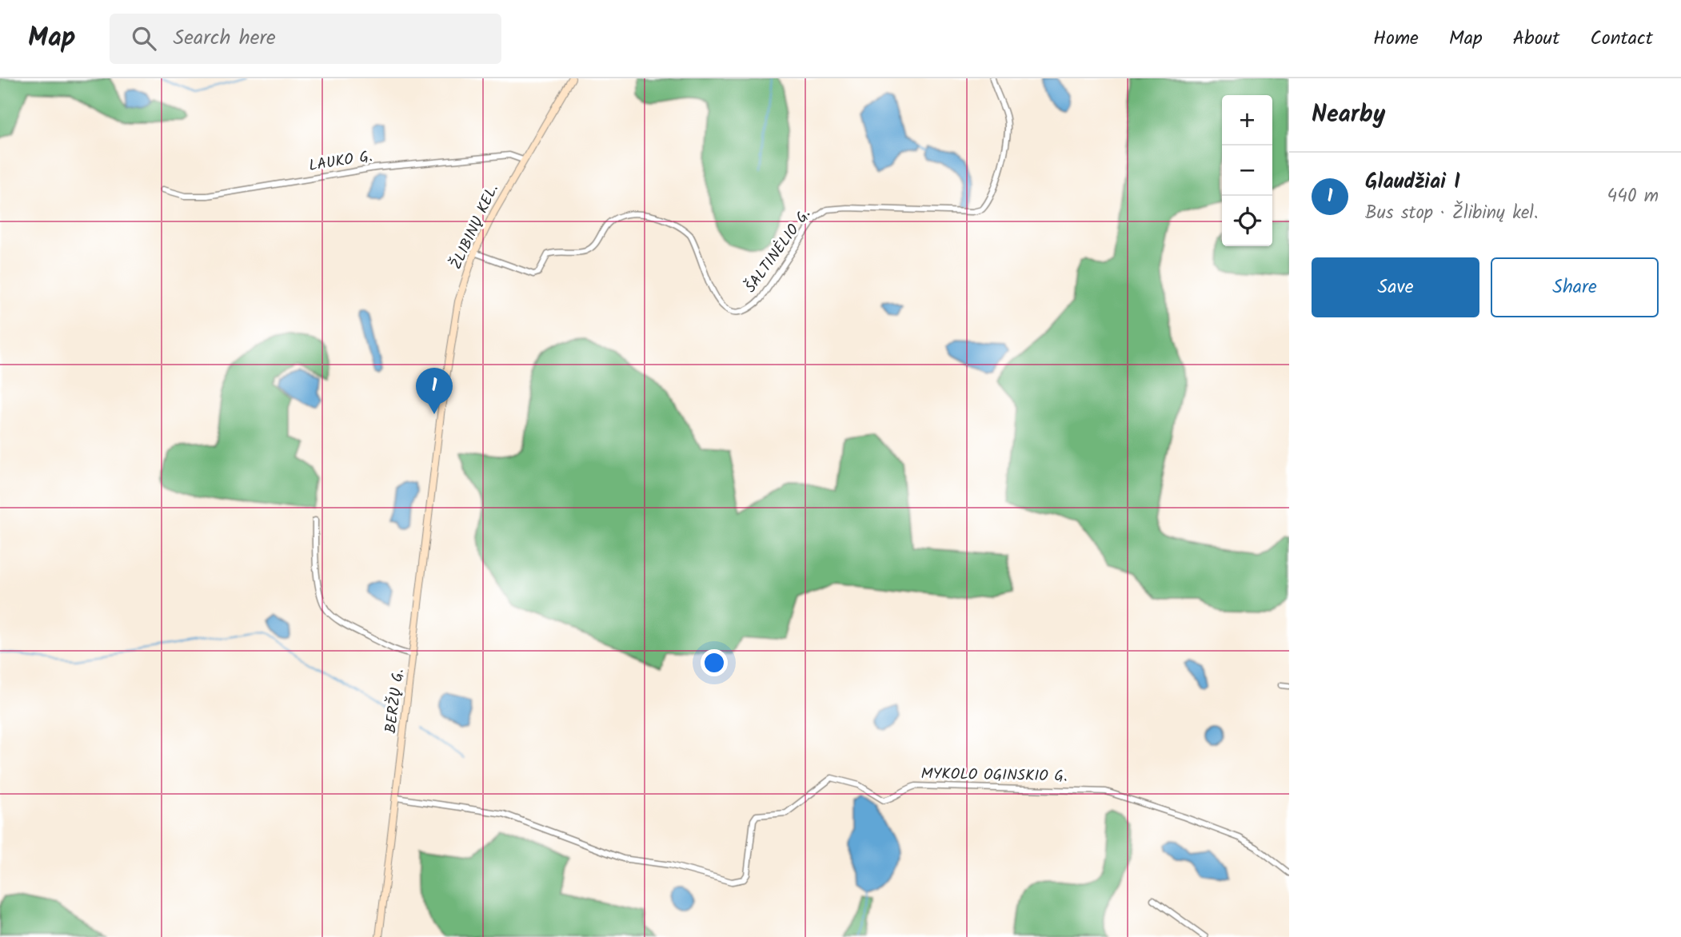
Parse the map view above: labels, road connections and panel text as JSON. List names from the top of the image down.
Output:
{
  "streets": {
    "main road": ["ŽLIBINŲ KEL.", "BERŽŲ G."],
    "street": ["LAUKO G.", "ŠALTINĖLIO G.", "MYKOLO OGINSKIO G."]
  },
  "crossings": [
    ["LAUKO G.", "ŽLIBINŲ KEL."],
    ["ŽLIBINŲ KEL.", "ŠALTINĖLIO G."],
    ["ŽLIBINŲ KEL.", "BERŽŲ G."],
    ["BERŽŲ G.", "MYKOLO OGINSKIO G."]
  ],
  "page": {
    "header": "Map",
    "search": "Search here",
    "nav": [
      "Home",
      "Map",
      "About",
      "Contact"
    ],
    "heading": "Nearby",
    "map_buttons": ["+", "−"],
    "list": [
      {
        "mark": "1",
        "name": "Glaudžiai I",
        "note": "Bus stop · Žlibinų kel.",
        "value": "440 m"
      }
    ],
    "buttons": ["Save", "Share"],
    "pins": "1"
  }
}
